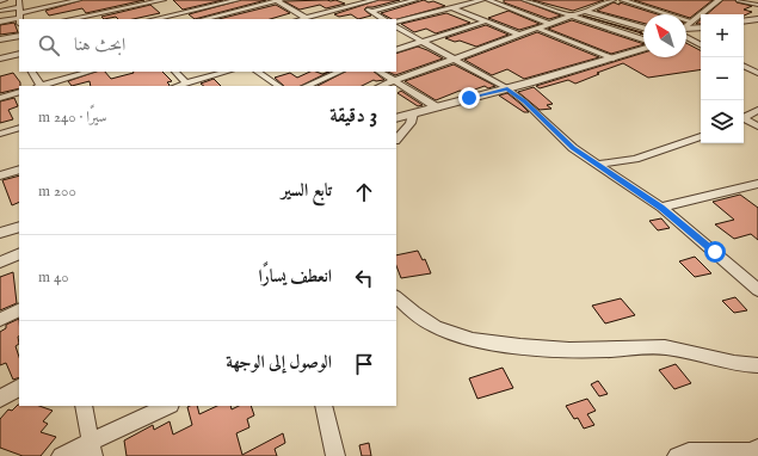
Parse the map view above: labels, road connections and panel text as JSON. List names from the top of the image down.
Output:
{
  "north": "top left",
  "page": {
    "map_buttons": ["+", "−"],
    "search": "ابحث هنا",
    "heading": ["3 دقيقة", "سيرًا · 240 m"],
    "list": [
      ["تابع السير", "200 m"],
      ["انعطف يسارًا", "40 m"],
      "الوصول إلى الوجهة"
    ]
  }
}
